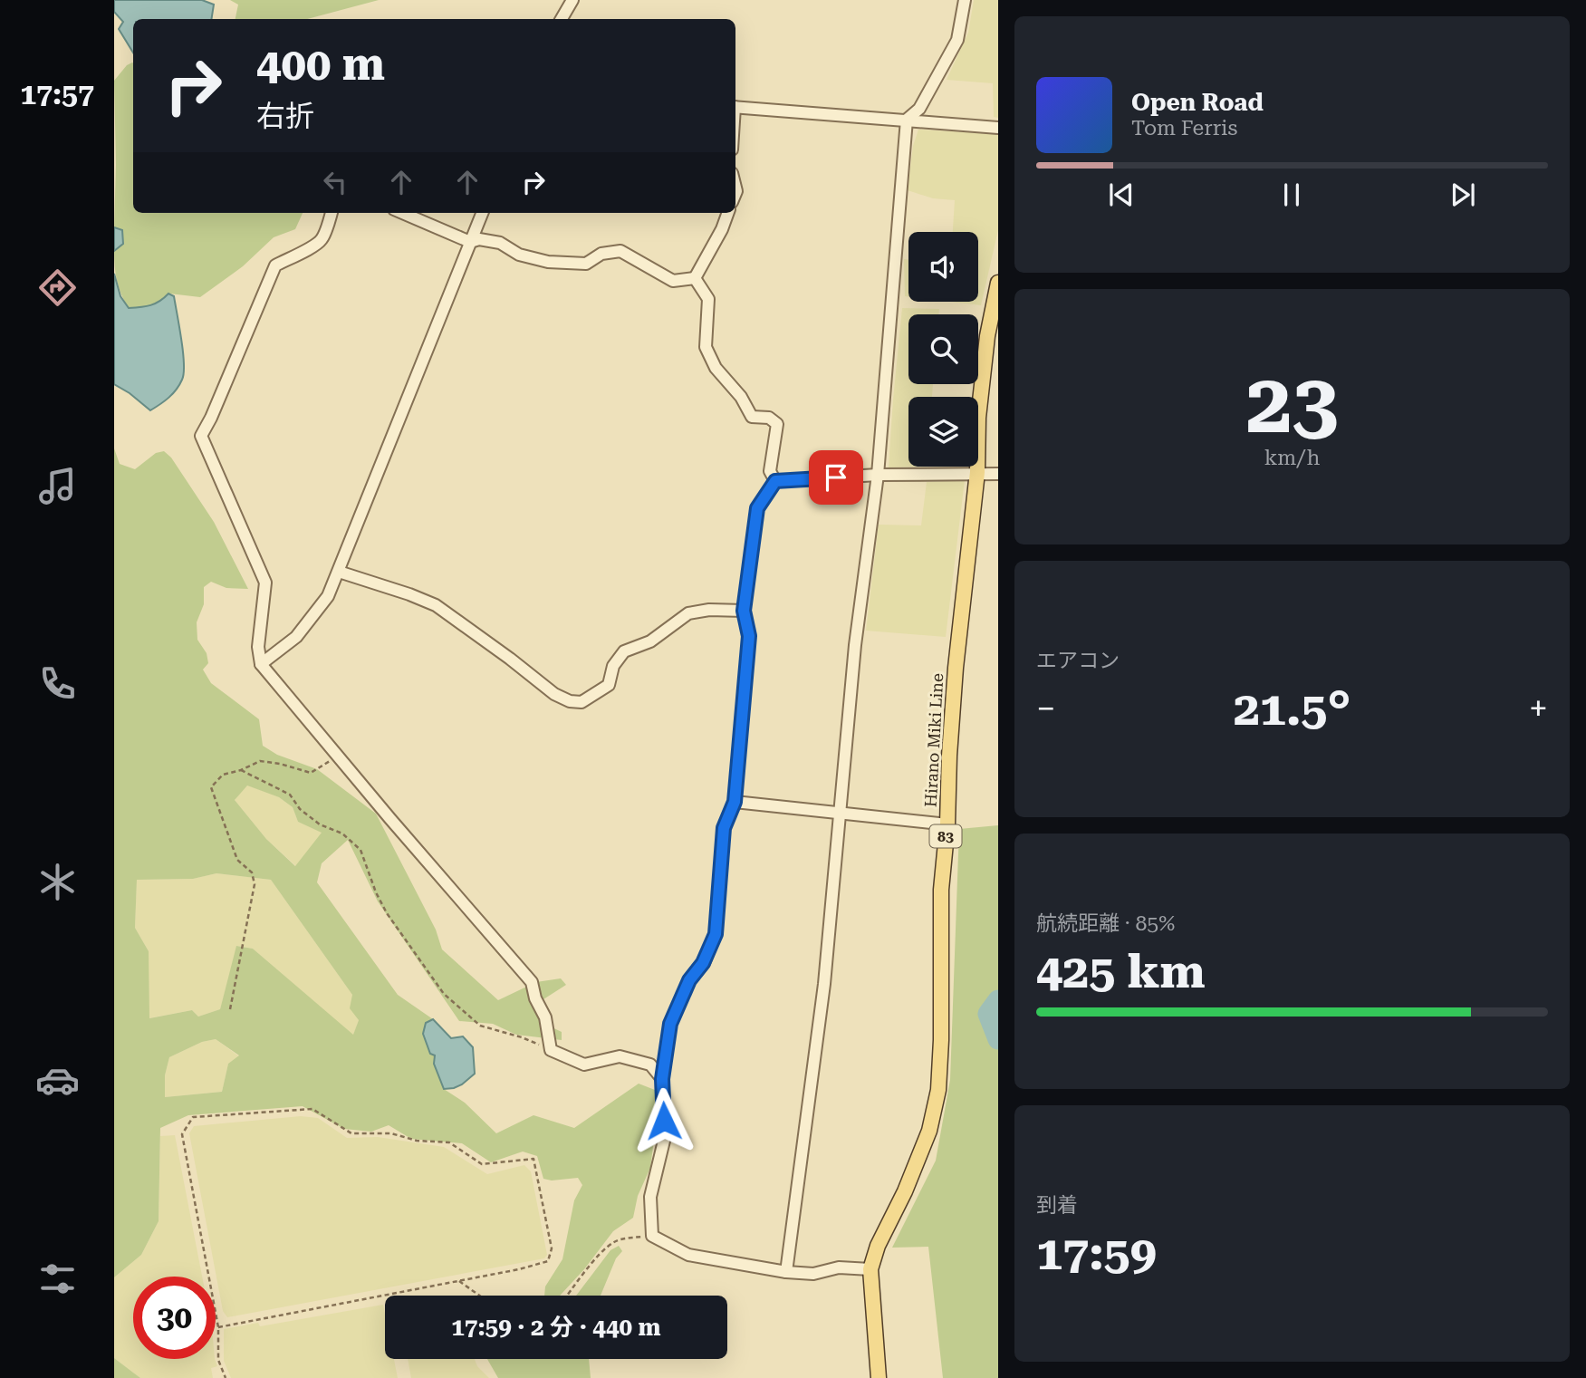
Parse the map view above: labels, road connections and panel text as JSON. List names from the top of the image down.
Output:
{
  "streets": {
    "main road": ["Hirano Miki Line", "83"]
  },
  "page": {
    "tabs": "17:57",
    "turn": ["400 m", "右折"],
    "song": ["Open Road", "Tom Ferris"],
    "tile": [
      ["23", "km/h"],
      "エアコン",
      ["航続距離 · 85%", "425 km"],
      ["到着", "17:59"]
    ],
    "heat": ["−", "21.5°", "+"],
    "limit": "30",
    "trip": "17:59 · 2 分 · 440 m"
  }
}
